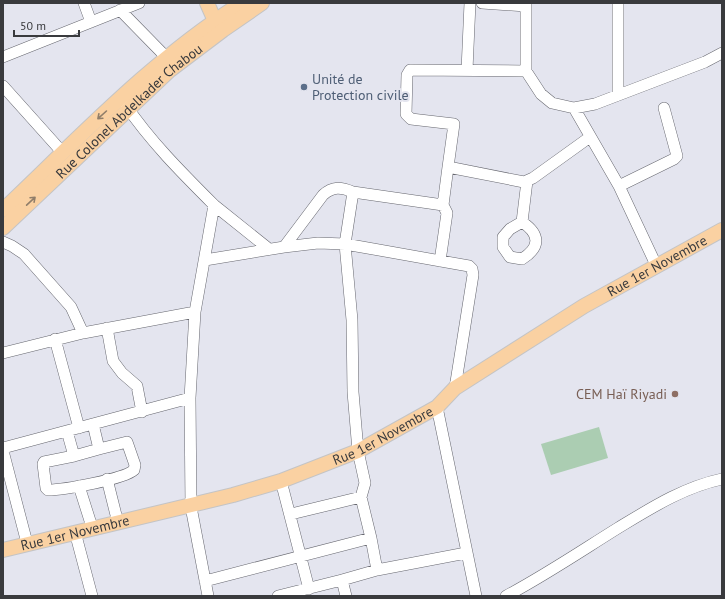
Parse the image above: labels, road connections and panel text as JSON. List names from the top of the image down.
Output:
{
  "streets": {
    "main road": ["Rue Colonel Abdelkader Chabou", "Rue 1er Novembre"]
  },
  "places": ["Unité de Protection civile", "CEM Haï Riyadi"],
  "scale_bar": "50 m"
}
